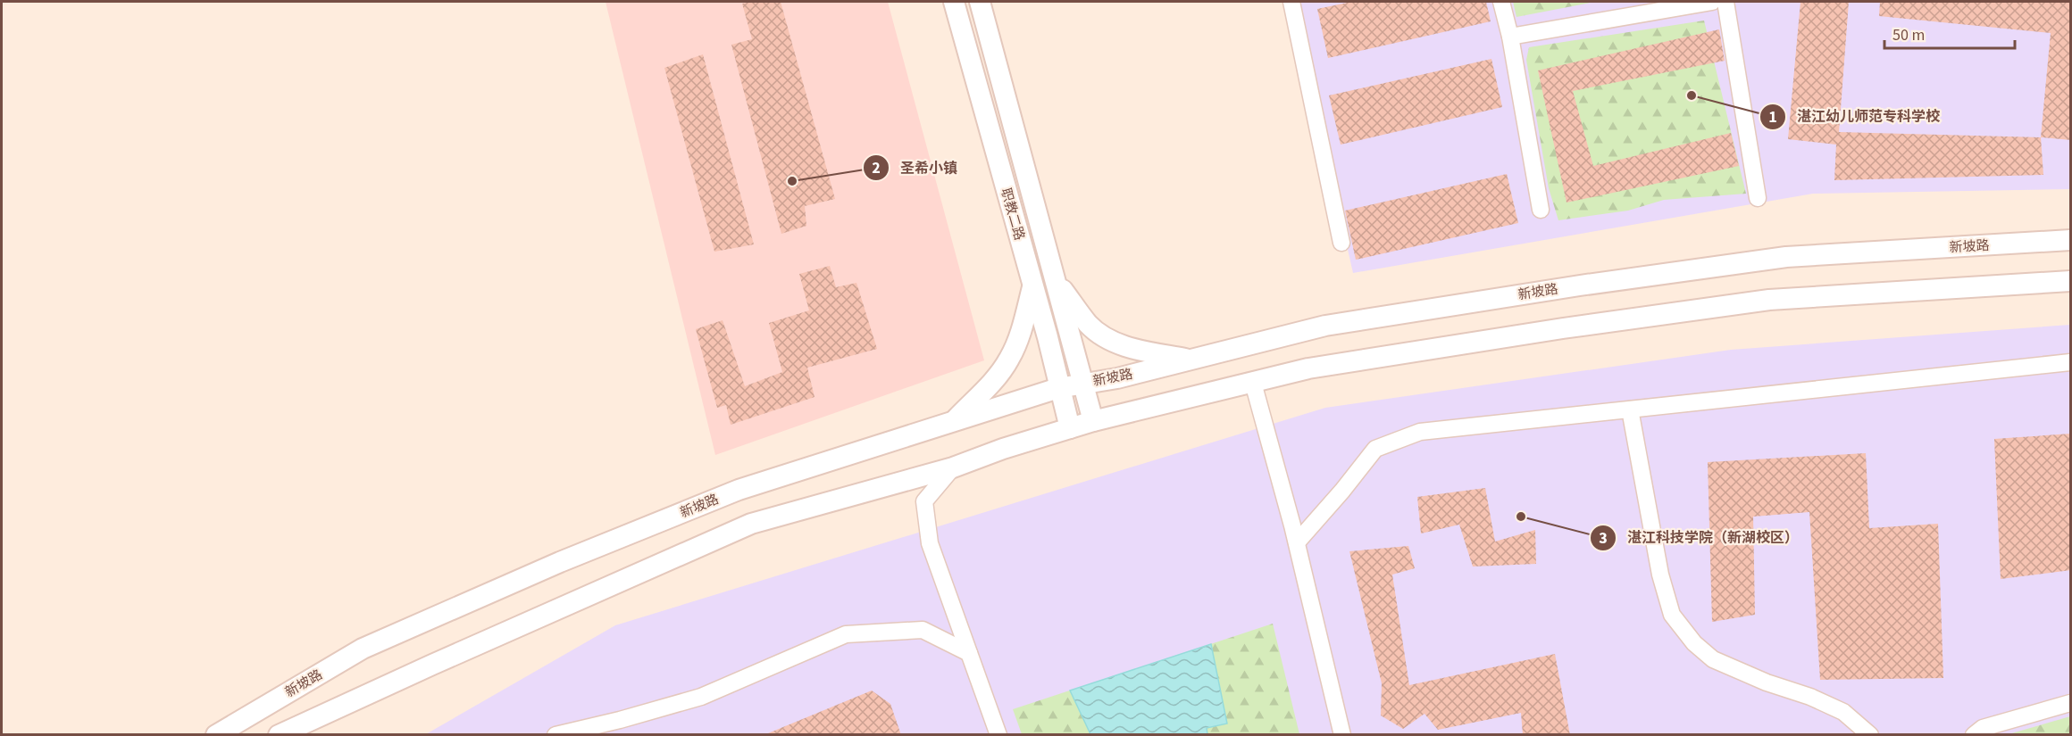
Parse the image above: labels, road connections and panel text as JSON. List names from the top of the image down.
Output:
{
  "streets": {
    "street": ["职教二路", "新坡路"]
  },
  "crossings": [
    ["职教二路", "新坡路"]
  ],
  "places": ["湛江幼儿师范专科学校", "圣希小镇", "湛江科技学院（新湖校区）"],
  "scale_bar": "50 m"
}
